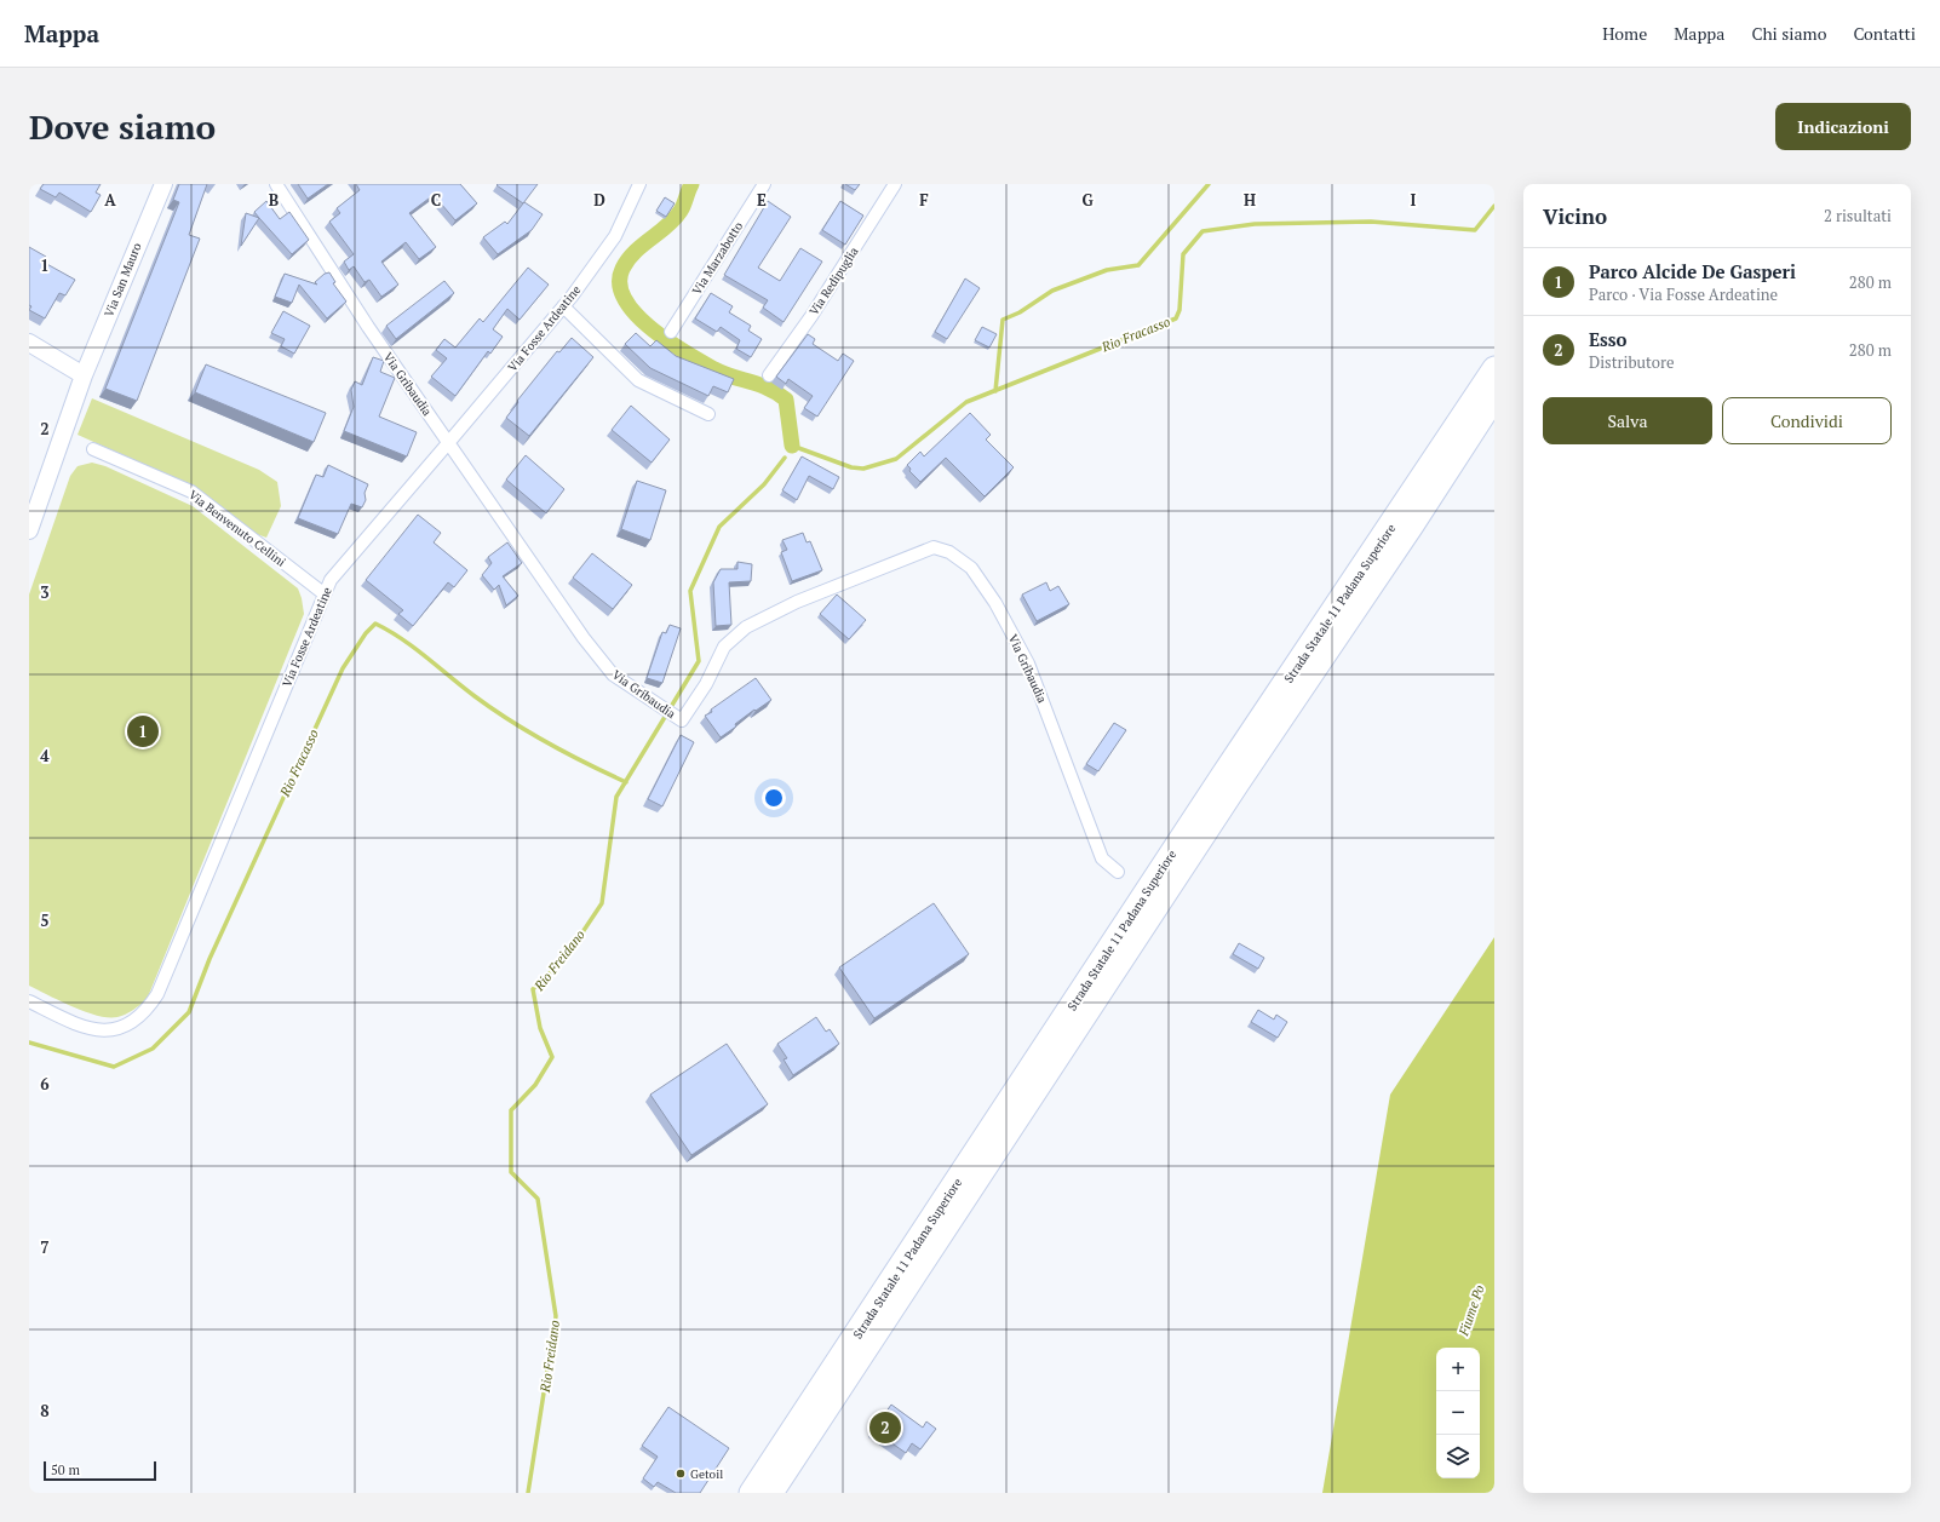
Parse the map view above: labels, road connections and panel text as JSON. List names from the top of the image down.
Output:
{
  "streets": {
    "highway": ["Strada Statale 11 Padana Superiore"],
    "street": [
      "Via Marzabotto",
      "Via San Mauro",
      "Via Redipuglia",
      "Via Fosse Ardeatine",
      "Via Gribaudia",
      "Via Benvenuto Cellini"
    ]
  },
  "crossings": [
    ["Via Fosse Ardeatine", "Via Gribaudia"],
    ["Via Fosse Ardeatine", "Via Benvenuto Cellini"]
  ],
  "water": ["Rio Fracasso", "Rio Freidano", "Fiume Po"],
  "places": ["Getoil"],
  "scale_bar": "50 m",
  "page": {
    "header": "Mappa",
    "nav": [
      "Home",
      "Mappa",
      "Chi siamo",
      "Contatti"
    ],
    "buttons": [
      "Indicazioni",
      ["Salva", "Condividi"]
    ],
    "title": "Dove siamo",
    "heading": ["Vicino", "2 risultati"],
    "list": [
      {
        "mark": "1",
        "name": "Parco Alcide De Gasperi",
        "note": "Parco · Via Fosse Ardeatine",
        "value": "280 m"
      },
      {
        "mark": "2",
        "name": "Esso",
        "note": "Distributore",
        "value": "280 m"
      }
    ],
    "pins": ["1", "2"],
    "map_buttons": ["+", "−"],
    "scale": "50 m"
  },
  "grid": {
    "columns": [
      "A",
      "B",
      "C",
      "D",
      "E",
      "F",
      "G",
      "H",
      "I"
    ],
    "rows": [
      "1",
      "2",
      "3",
      "4",
      "5",
      "6",
      "7",
      "8"
    ]
  }
}
